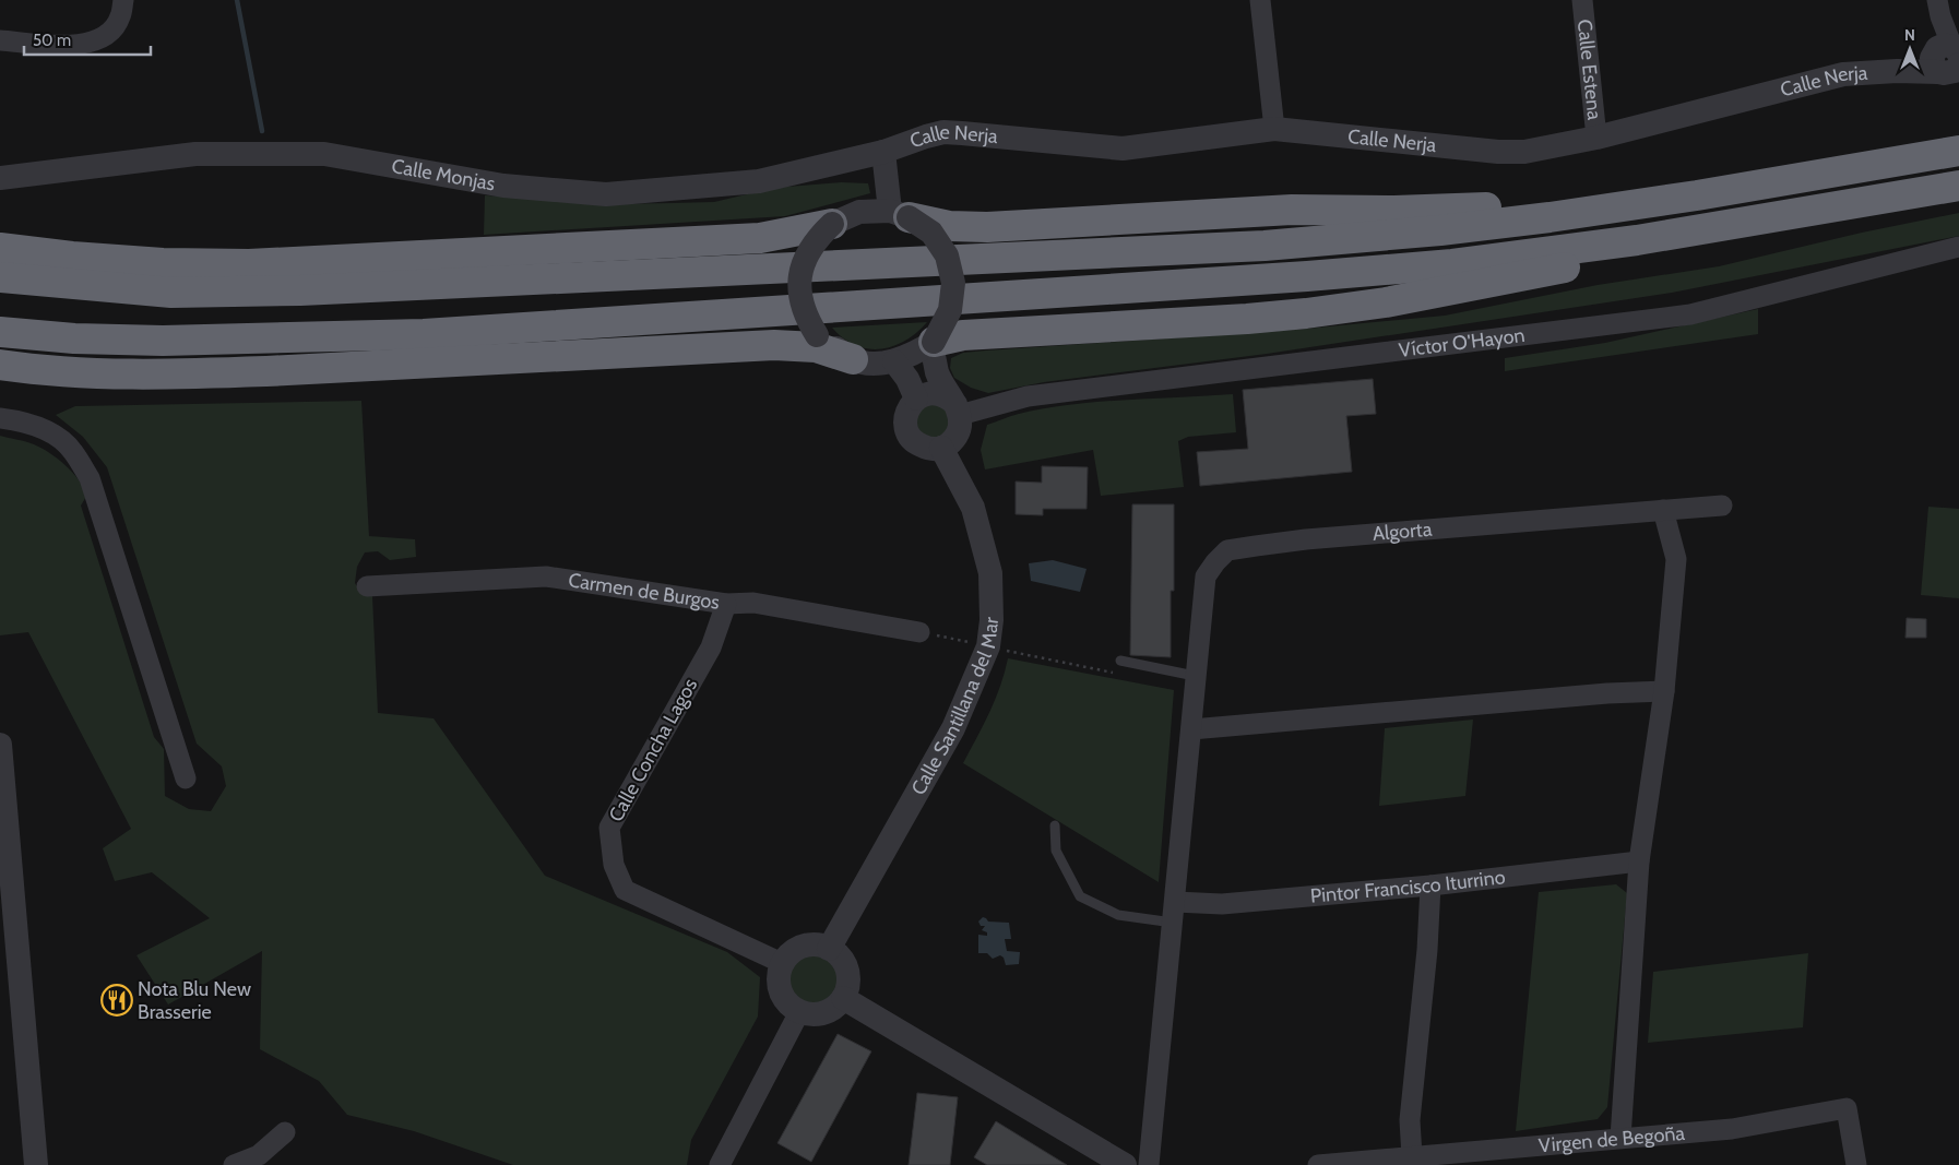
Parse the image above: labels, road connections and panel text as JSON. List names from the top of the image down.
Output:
{
  "streets": {
    "street": [
      "Calle Estena",
      "Calle Nerja",
      "Calle Monjas",
      "Víctor O'Hayon",
      "Algorta",
      "Carmen de Burgos",
      "Calle Santillana del Mar",
      "Calle Concha Lagos",
      "Pintor Francisco Iturrino",
      "Virgen de Begoña"
    ]
  },
  "crossings": [
    ["Calle Estena", "Calle Nerja"],
    ["Calle Nerja", "Calle Monjas"],
    ["Víctor O'Hayon", "Calle Santillana del Mar"],
    ["Algorta", "Pintor Francisco Iturrino"],
    ["Carmen de Burgos", "Calle Concha Lagos"],
    ["Calle Santillana del Mar", "Calle Concha Lagos"]
  ],
  "places": {
    "restaurant": ["Nota Blu New Brasserie"]
  },
  "scale_bar": "50 m",
  "north": "top"
}
